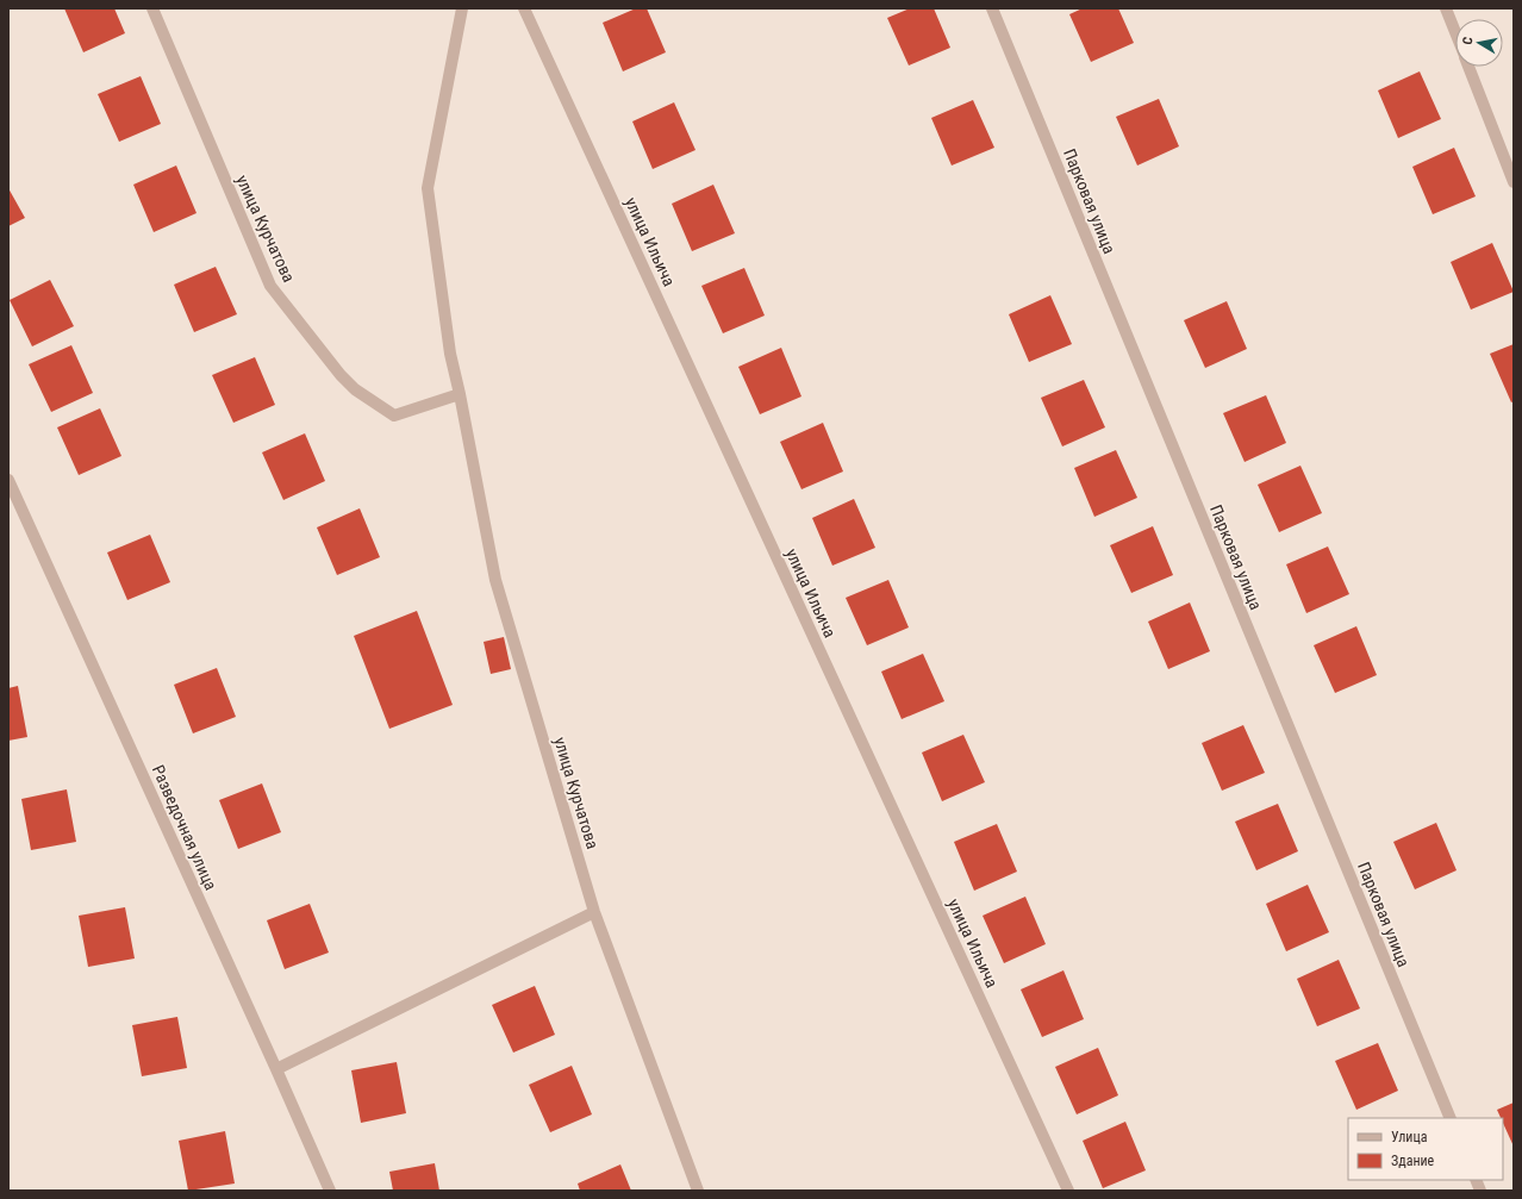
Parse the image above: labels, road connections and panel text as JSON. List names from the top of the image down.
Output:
{
  "streets": {
    "street": [
      "Парковая улица",
      "улица Курчатова",
      "улица Ильича",
      "Разведочная улица"
    ]
  },
  "legend": ["Улица", "Здание"],
  "north": "left"
}
